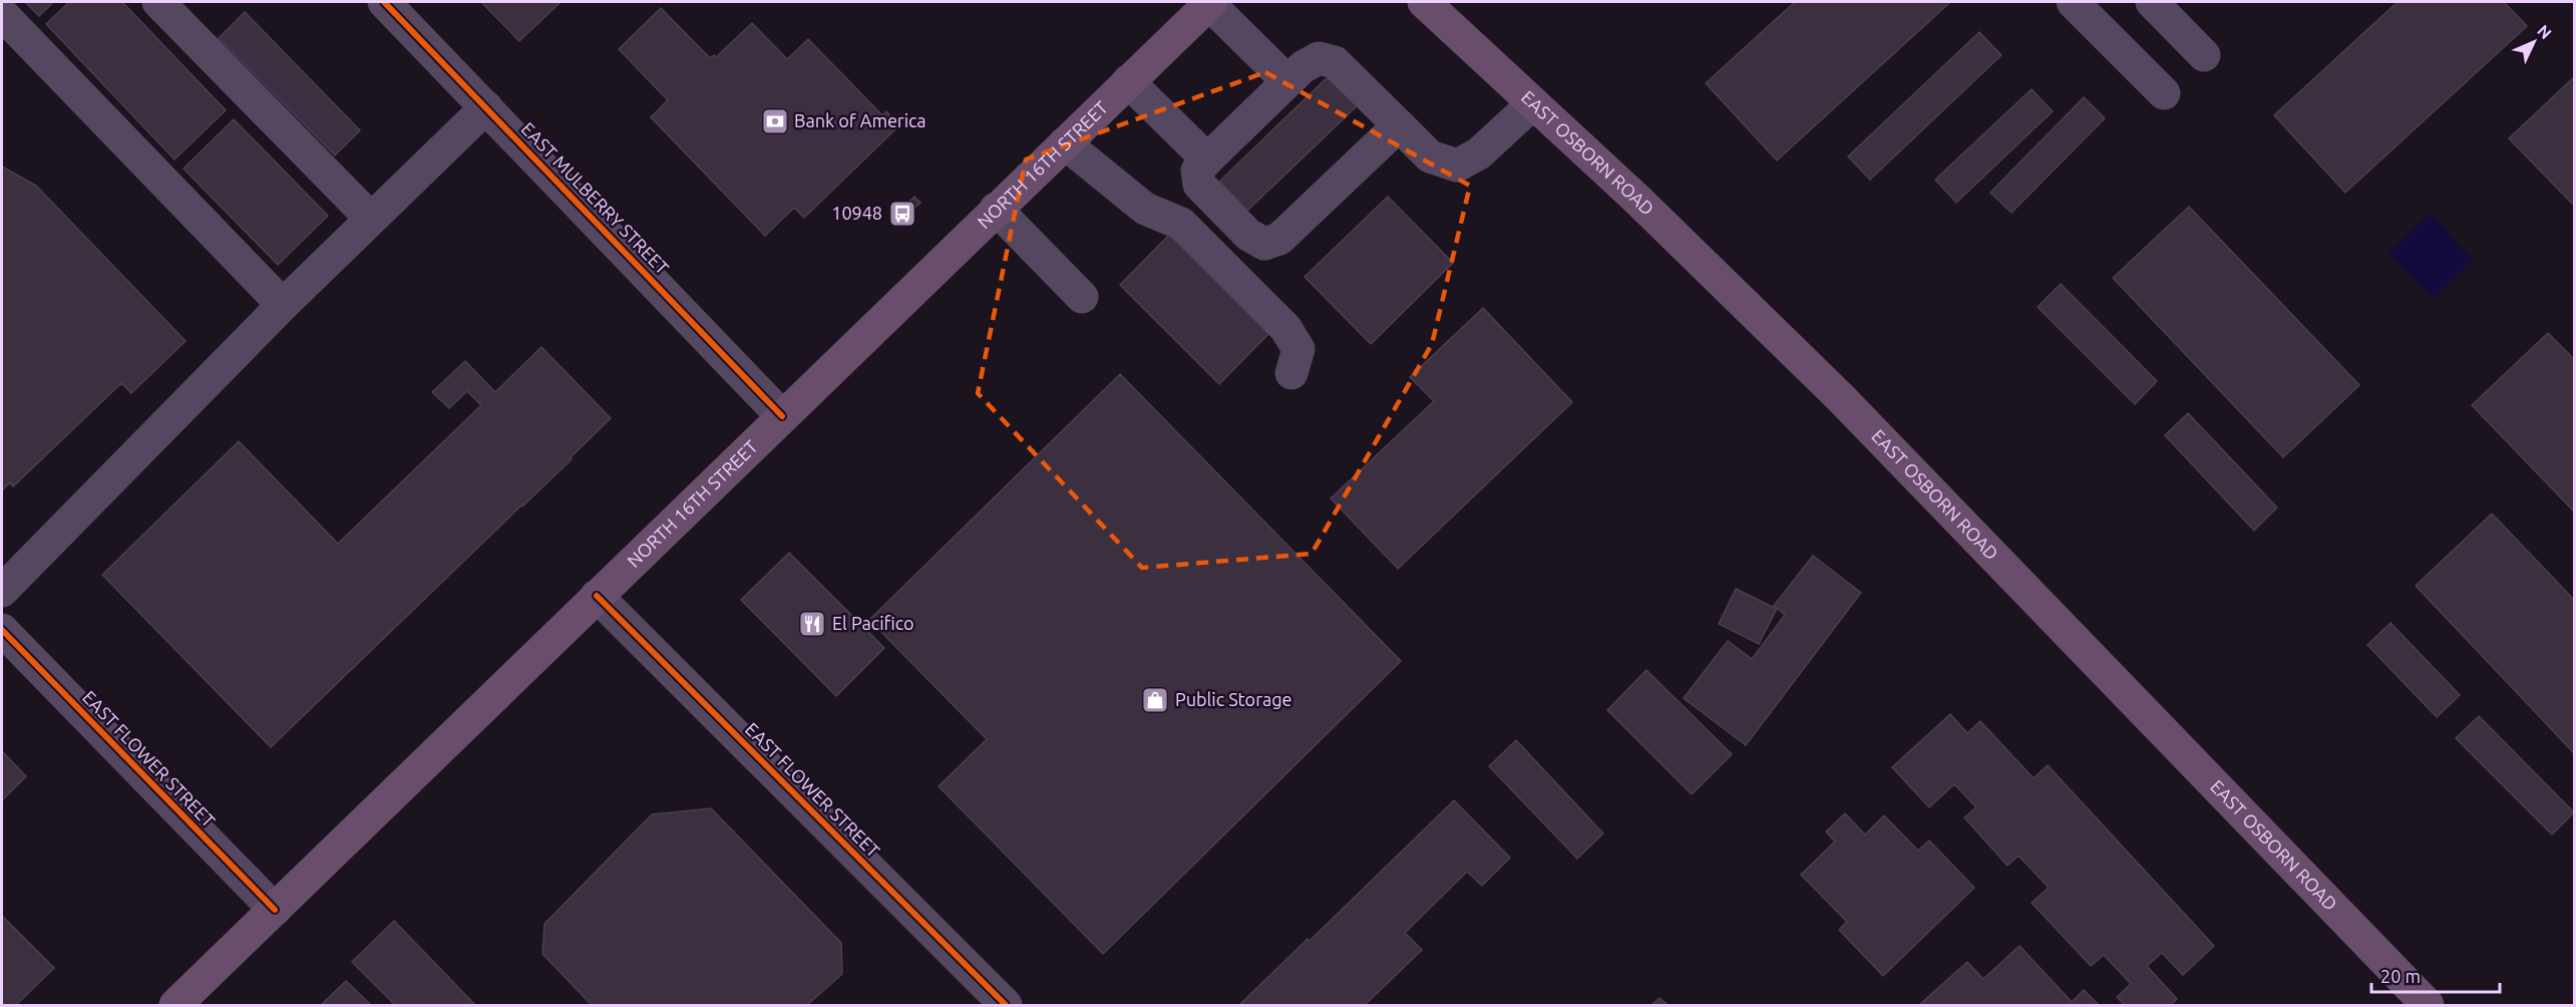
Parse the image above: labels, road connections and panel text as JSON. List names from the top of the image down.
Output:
{
  "streets": {
    "main road": ["EAST OSBORN ROAD", "NORTH 16TH STREET"],
    "street": ["EAST MULBERRY STREET", "EAST FLOWER STREET"]
  },
  "crossings": [
    ["NORTH 16TH STREET", "EAST MULBERRY STREET"],
    ["NORTH 16TH STREET", "EAST FLOWER STREET"]
  ],
  "places": {
    "bank": ["Bank of America"],
    "bus stop": ["10948"],
    "restaurant": ["El Pacifico"],
    "shop": ["Public Storage"]
  },
  "scale_bar": "20 m",
  "north": "top right"
}
